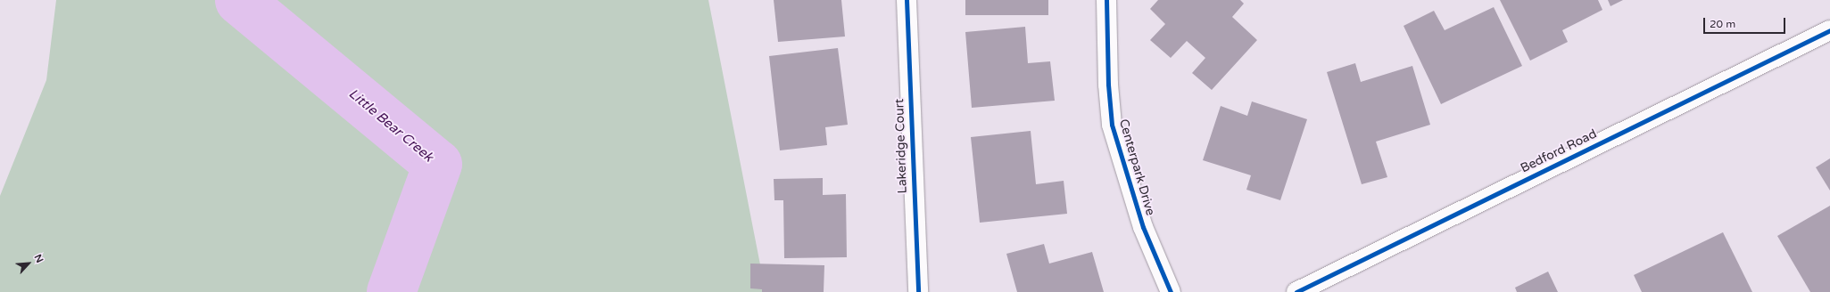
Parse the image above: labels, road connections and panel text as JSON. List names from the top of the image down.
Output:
{
  "streets": {
    "street": ["Lakeridge Court", "Bedford Road", "Centerpark Drive"]
  },
  "water": ["Little Bear Creek"],
  "scale_bar": "20 m",
  "north": "top right"
}
